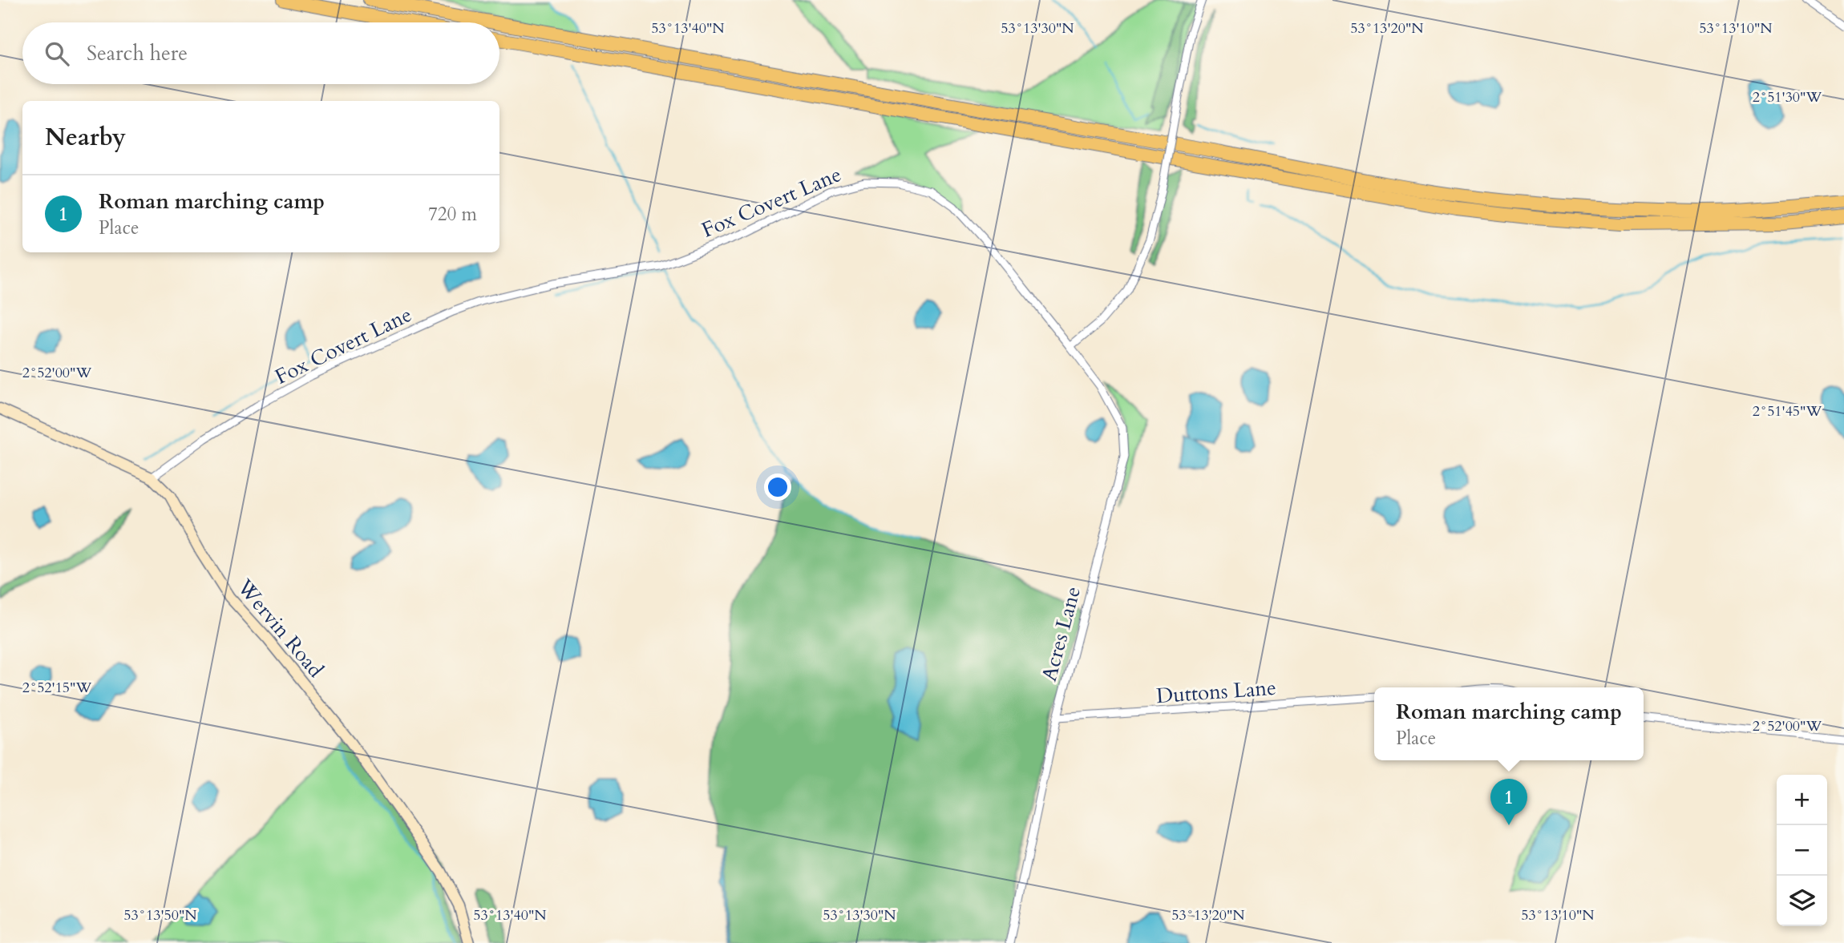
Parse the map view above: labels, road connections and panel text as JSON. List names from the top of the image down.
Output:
{
  "streets": {
    "street": [
      "Fox Covert Lane",
      "Wervin Road",
      "Acres Lane",
      "Duttons Lane"
    ]
  },
  "crossings": [
    ["Fox Covert Lane", "Wervin Road"],
    ["Fox Covert Lane", "Acres Lane"],
    ["Acres Lane", "Duttons Lane"]
  ],
  "page": {
    "search": "Search here",
    "heading": "Nearby",
    "list": [
      {
        "mark": "1",
        "name": "Roman marching camp",
        "note": "Place",
        "value": "720 m"
      }
    ],
    "popup": ["Roman marching camp", "Place"],
    "map_buttons": ["+", "−"],
    "pins": "1"
  },
  "coordinates": [
    "53°13'40\"N",
    "53°13'30\"N",
    "53°13'20\"N",
    "53°13'10\"N",
    "2°51'30\"W",
    "2°52'00\"W",
    "2°51'45\"W",
    "2°52'15\"W",
    "53°13'50\"N"
  ]
}
